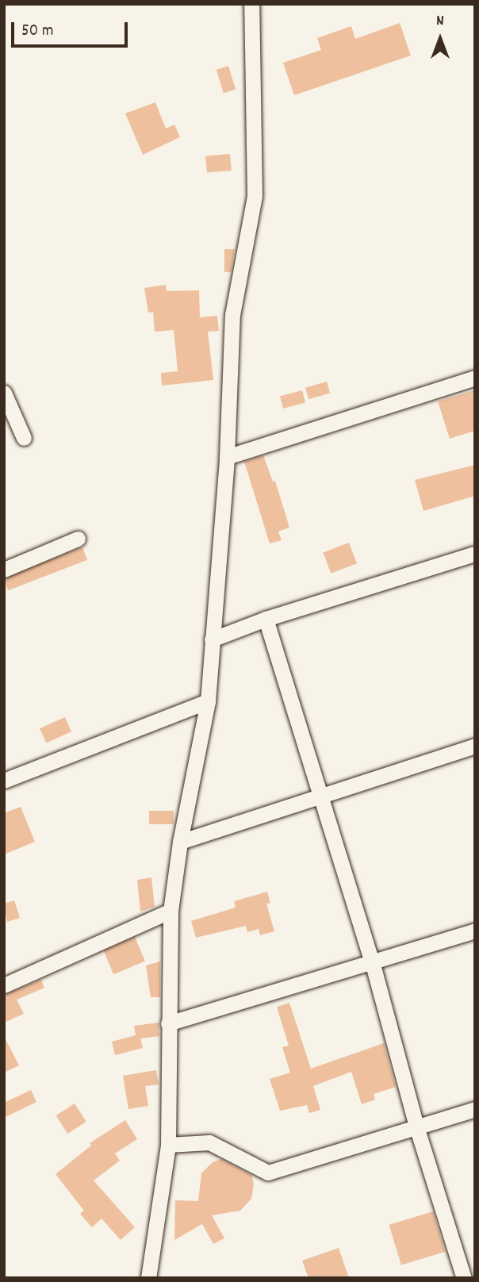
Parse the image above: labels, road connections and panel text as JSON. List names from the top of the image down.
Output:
{
  "scale_bar": "50 m",
  "north": "top"
}
